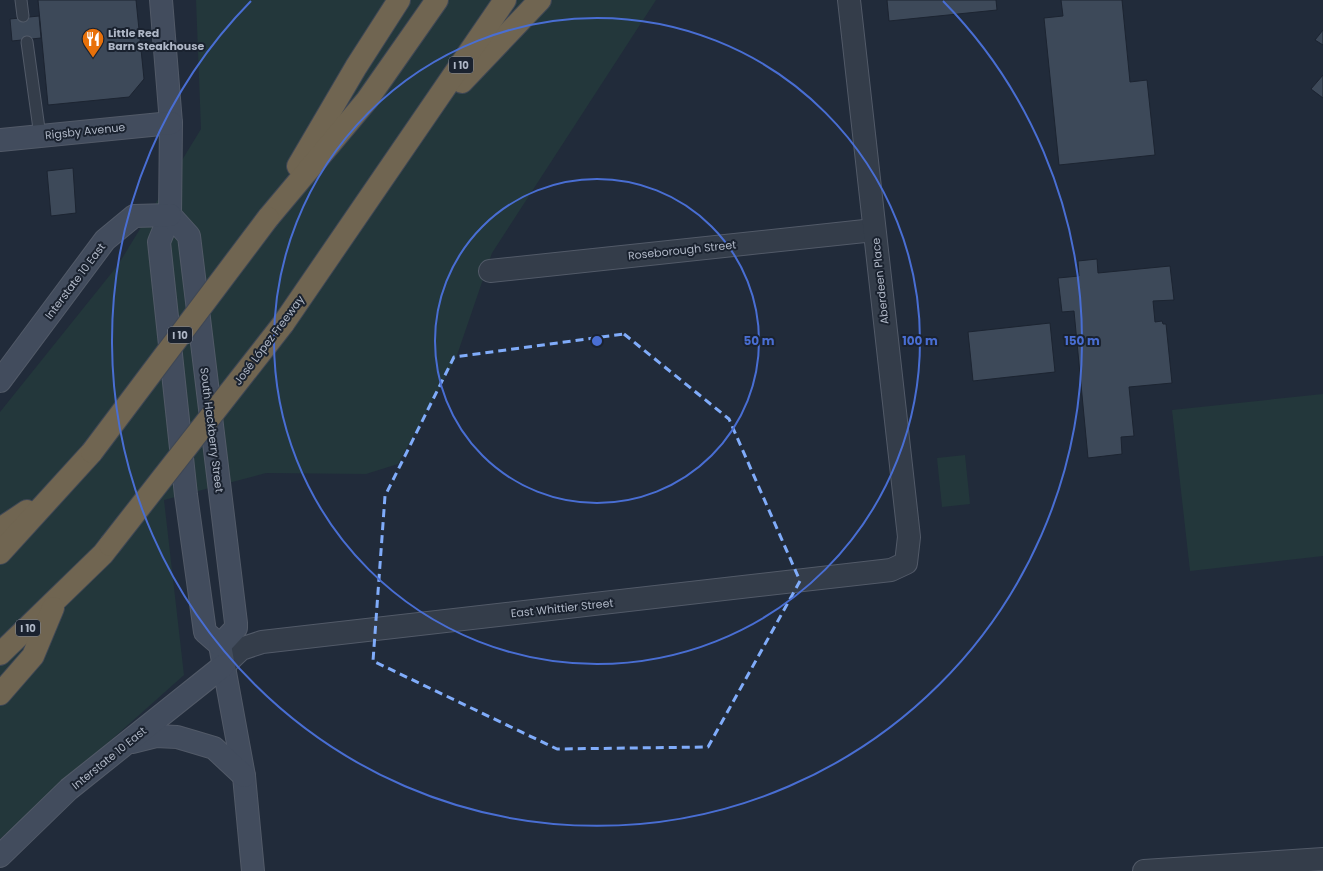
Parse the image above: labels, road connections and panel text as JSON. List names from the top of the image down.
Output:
{
  "streets": {
    "highway": ["I 10", "José López Freeway"],
    "main road": ["Rigsby Avenue", "Interstate 10 East", "South Hackberry Street"],
    "street": ["Roseborough Street", "Aberdeen Place", "East Whittier Street"]
  },
  "crossings": [
    ["Roseborough Street", "Aberdeen Place"],
    ["Interstate 10 East", "South Hackberry Street"],
    ["Interstate 10 East", "East Whittier Street"],
    ["Aberdeen Place", "East Whittier Street"],
    ["South Hackberry Street", "East Whittier Street"]
  ],
  "places": {
    "restaurant": ["Little Red Barn Steakhouse"]
  },
  "rings": ["50 m", "100 m", "150 m"]
}
